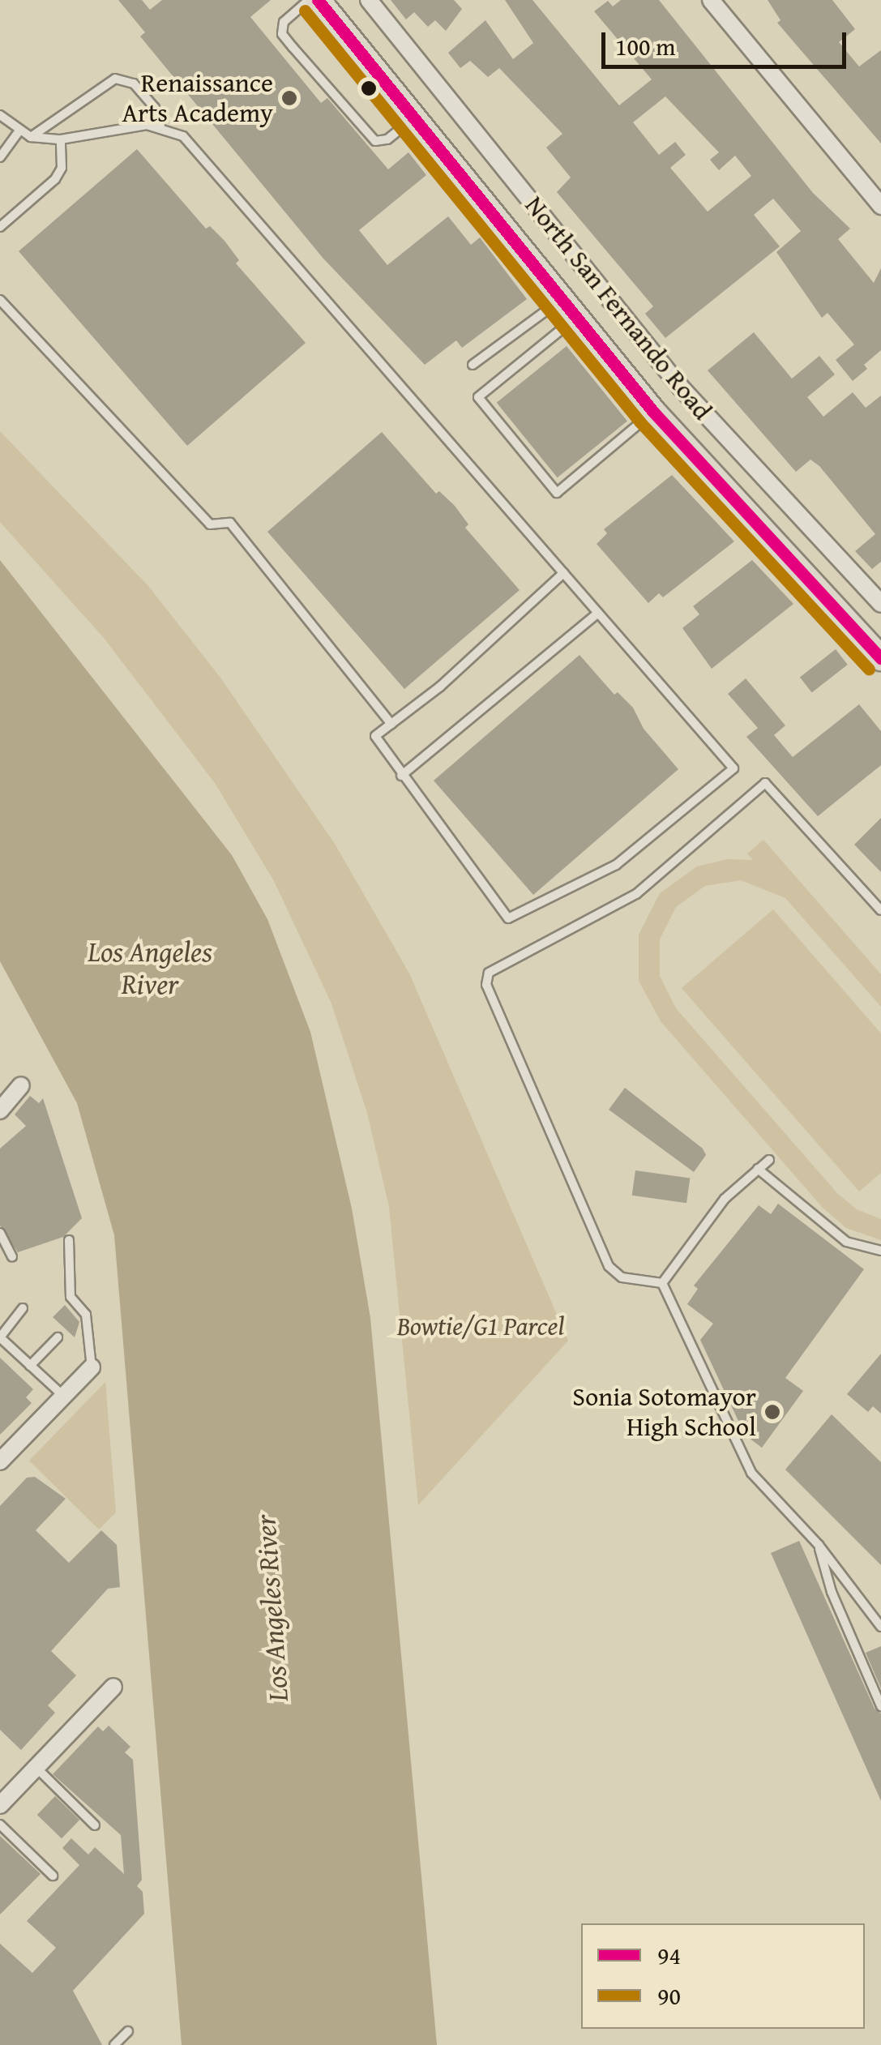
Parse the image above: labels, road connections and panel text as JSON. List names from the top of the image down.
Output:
{
  "streets": {
    "main road": ["North San Fernando Road"]
  },
  "water": ["Los Angeles River"],
  "parks": ["Bowtie/G1 Parcel"],
  "places": ["Renaissance Arts Academy", "Sonia Sotomayor High School"],
  "lines": ["transit line 94", "transit line 90"],
  "legend": ["94", "90"],
  "scale_bar": "100 m"
}
